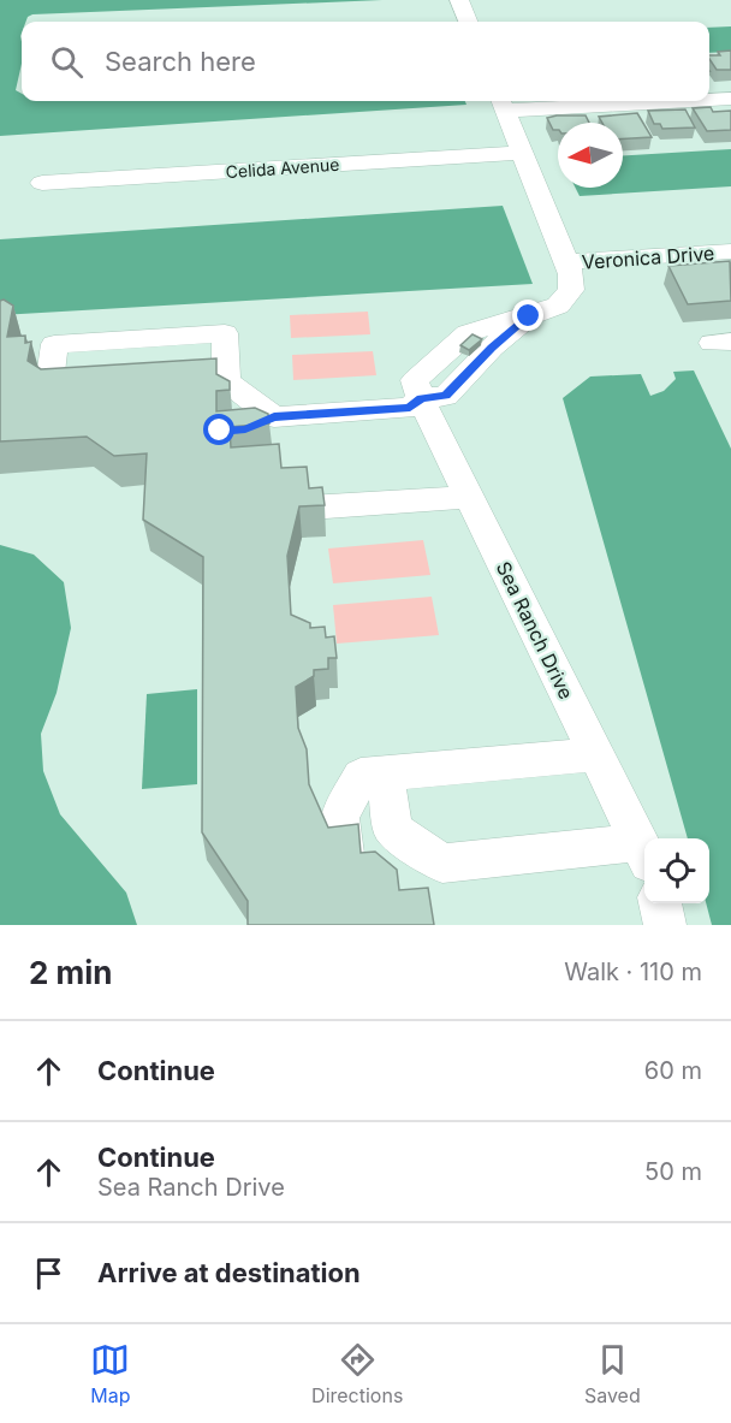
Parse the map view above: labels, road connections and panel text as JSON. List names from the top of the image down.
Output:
{
  "streets": {
    "street": ["Celida Avenue", "Veronica Drive", "Sea Ranch Drive"]
  },
  "north": "left",
  "page": {
    "search": "Search here",
    "heading": ["2 min", "Walk · 110 m"],
    "list": [
      ["Continue", "60 m"],
      ["Continue", "Sea Ranch Drive", "50 m"],
      "Arrive at destination"
    ],
    "nav": ["Map", "Directions", "Saved"]
  }
}
